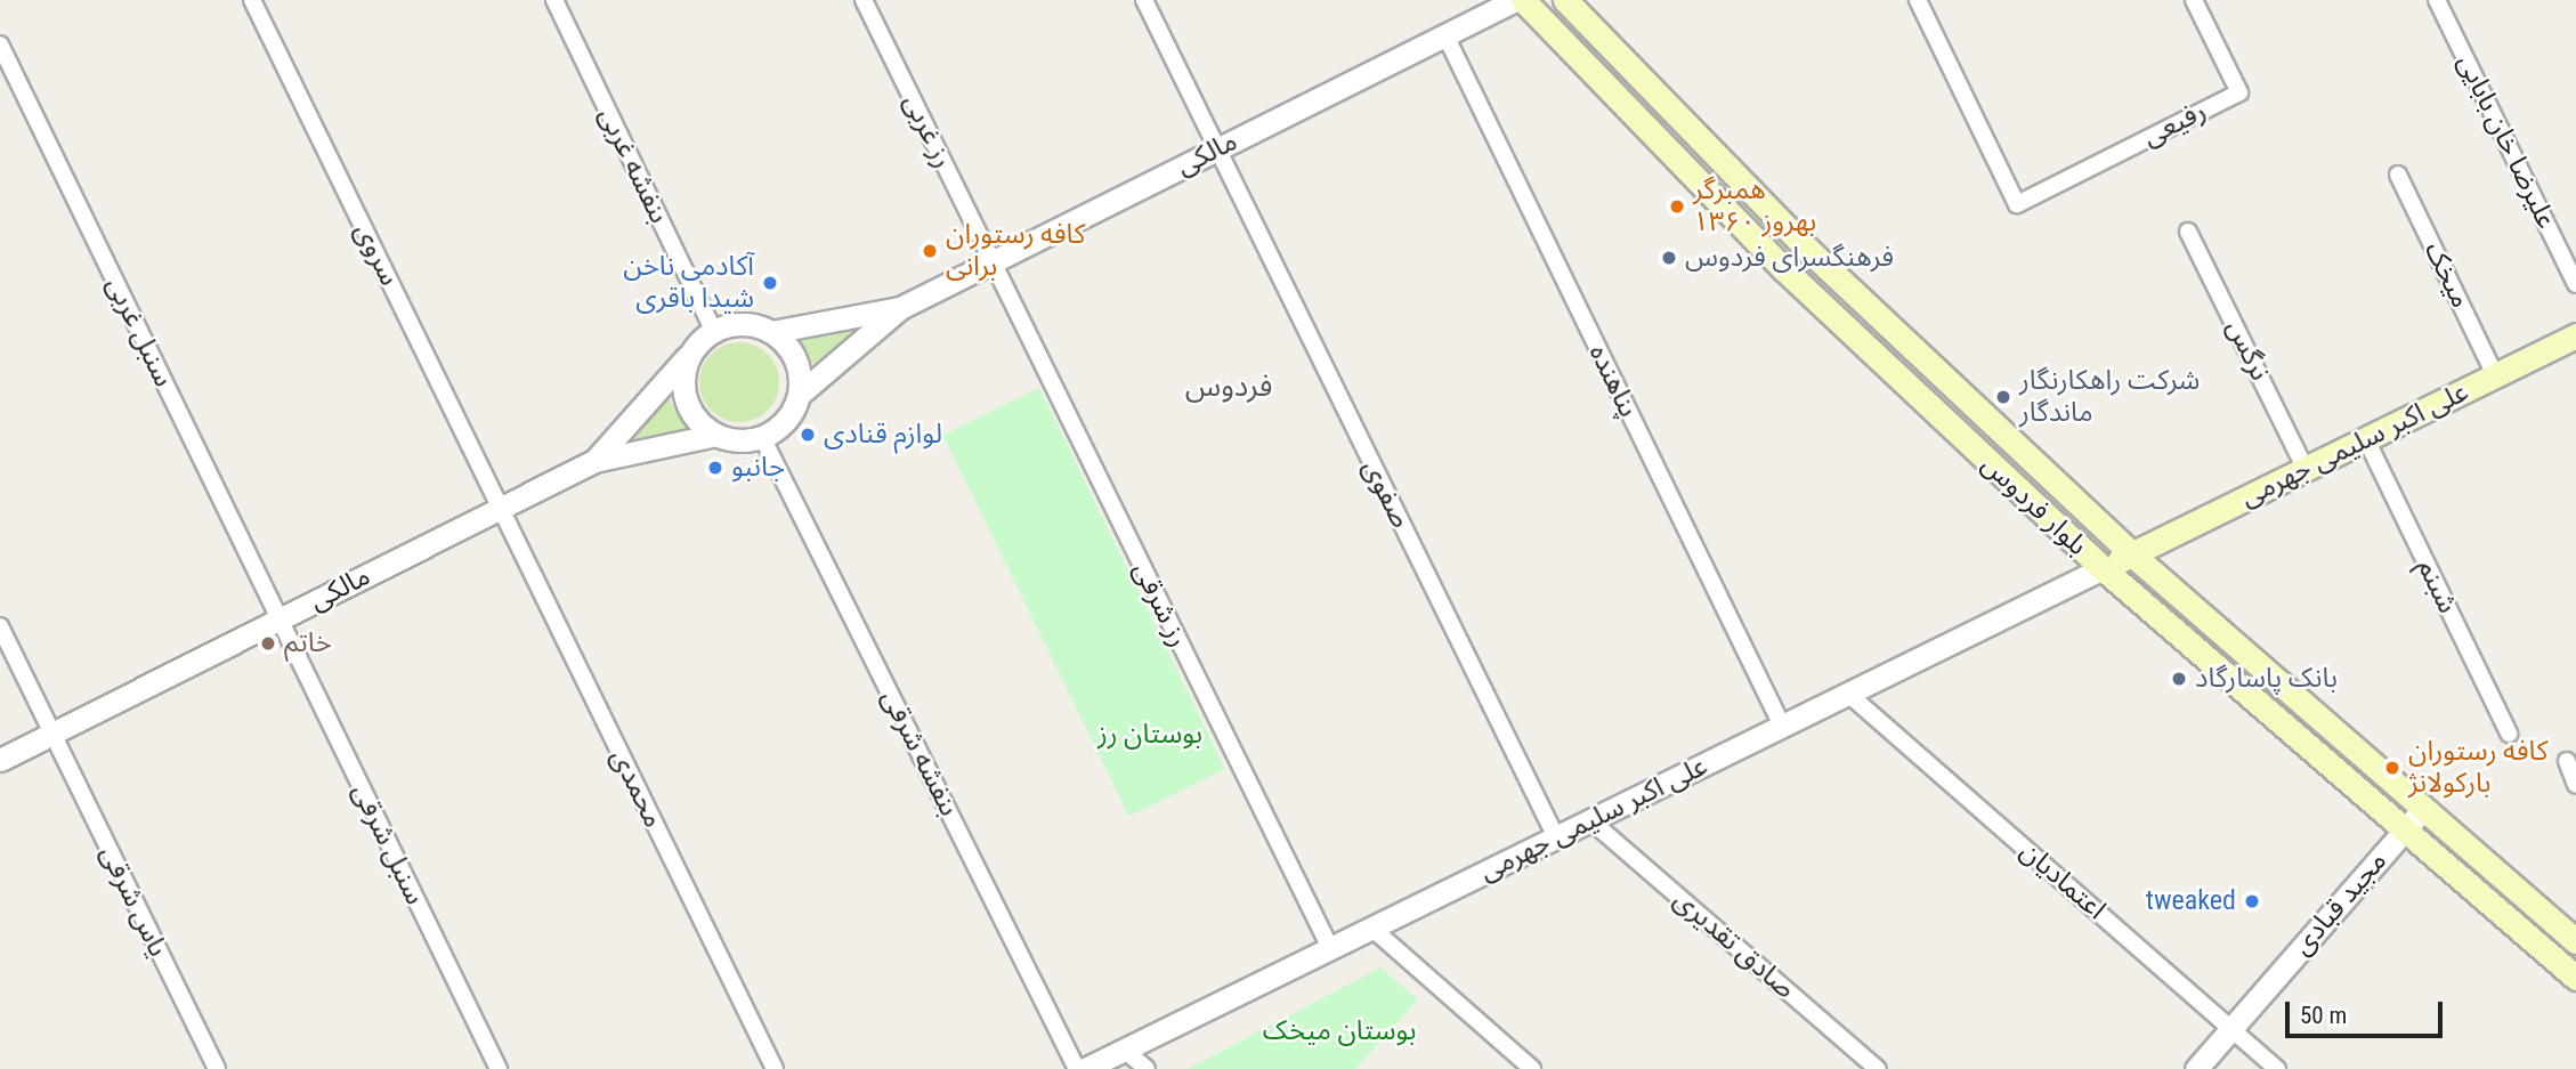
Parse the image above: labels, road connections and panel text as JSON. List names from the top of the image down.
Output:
{
  "streets": {
    "main road": ["علی اکبر سلیمی جهرمی", "بلوار فردوس"],
    "street": [
      "رفیعی",
      "رز غربی",
      "علیرضا خان بابایی",
      "مالکی",
      "بنفشه غربی",
      "سروی",
      "میخک",
      "سنبل غربی",
      "نرگس",
      "پناهنده",
      "صفوی",
      "شبنم",
      "رز شرقی",
      "بنفشه شرقی",
      "محمدی",
      "سنبل شرقی",
      "اعتمادیان",
      "یاس شرقی",
      "مجید قبادی",
      "صادق تقدیری"
    ]
  },
  "crossings": [
    ["رز غربی", "مالکی"],
    ["رز غربی", "رز شرقی"],
    ["مالکی", "بنفشه غربی"],
    ["مالکی", "سروی"],
    ["مالکی", "سنبل غربی"],
    ["مالکی", "پناهنده"],
    ["مالکی", "صفوی"],
    ["مالکی", "رز شرقی"],
    ["مالکی", "بنفشه شرقی"],
    ["مالکی", "محمدی"],
    ["مالکی", "سنبل شرقی"],
    ["مالکی", "یاس شرقی"],
    ["بنفشه غربی", "بنفشه شرقی"],
    ["سروی", "محمدی"],
    ["میخک", "علی اکبر سلیمی جهرمی"],
    ["سنبل غربی", "سنبل شرقی"],
    ["نرگس", "علی اکبر سلیمی جهرمی"],
    ["پناهنده", "علی اکبر سلیمی جهرمی"],
    ["علی اکبر سلیمی جهرمی", "صفوی"],
    ["علی اکبر سلیمی جهرمی", "بلوار فردوس"],
    ["علی اکبر سلیمی جهرمی", "شبنم"],
    ["علی اکبر سلیمی جهرمی", "رز شرقی"],
    ["علی اکبر سلیمی جهرمی", "اعتمادیان"],
    ["علی اکبر سلیمی جهرمی", "صادق تقدیری"],
    ["بلوار فردوس", "مجید قبادی"],
    ["اعتمادیان", "مجید قبادی"]
  ],
  "districts": ["فردوس"],
  "parks": ["بوستان رز", "بوستان میخک"],
  "places": [
    "همبرگر بهروز ۱۳۶۰",
    "كافه رستوران برانى",
    "فرهنگسرای فردوس",
    "آکادمی ناخن شیدا باقری",
    "شرکت راهکارنگار ماندگار",
    "لوازم قنادی",
    "جانبو",
    "خاتم",
    "بانک پاسارگاد",
    "کافه رستوران بارکولانژ",
    "tweaked"
  ],
  "scale_bar": "50 m"
}
